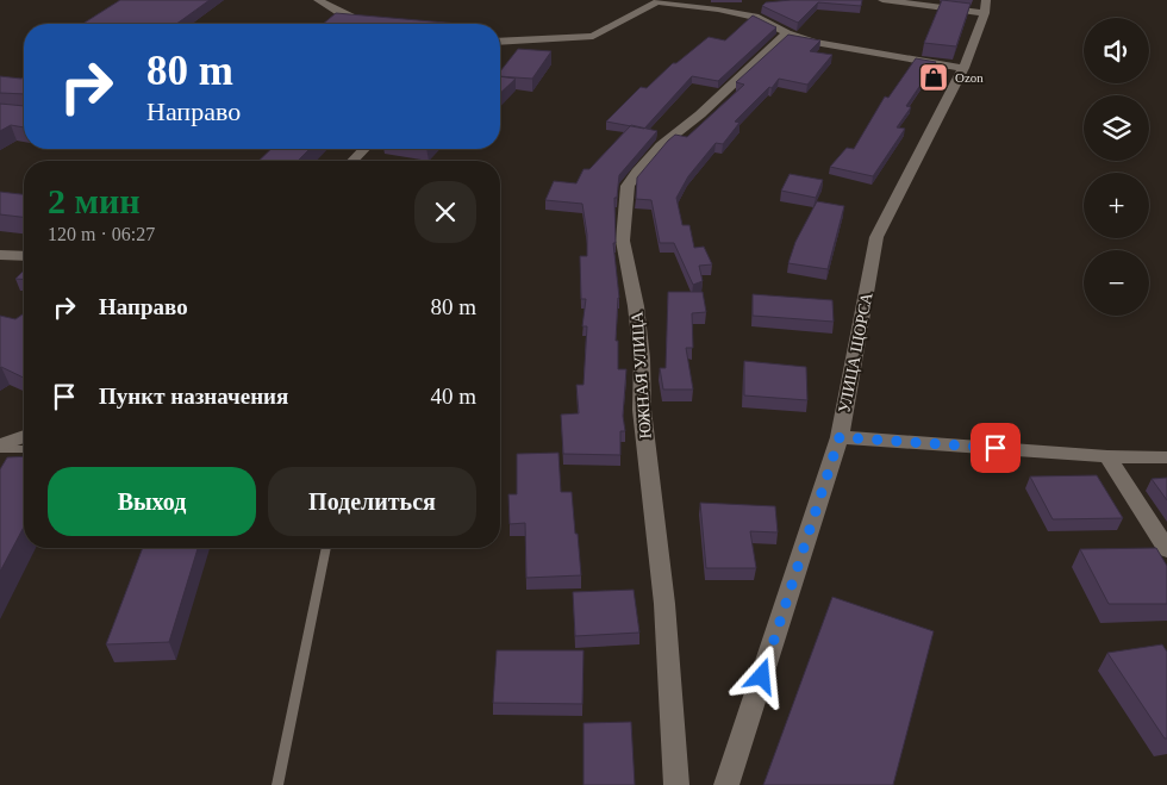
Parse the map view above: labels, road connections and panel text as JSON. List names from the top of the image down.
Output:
{
  "streets": {
    "street": ["УЛИЦА ЩОРСА", "ЮЖНАЯ УЛИЦА"]
  },
  "places": {
    "shop": ["Ozon"]
  },
  "page": {
    "map_buttons": ["+", "−"],
    "turn": ["80 m", "Направо"],
    "heading": ["2 мин", "120 m · 06:27"],
    "list": [
      {
        "name": "Направо",
        "value": "80 m"
      },
      {
        "name": "Пункт назначения",
        "value": "40 m"
      }
    ],
    "buttons": ["Выход", "Поделиться"]
  }
}
